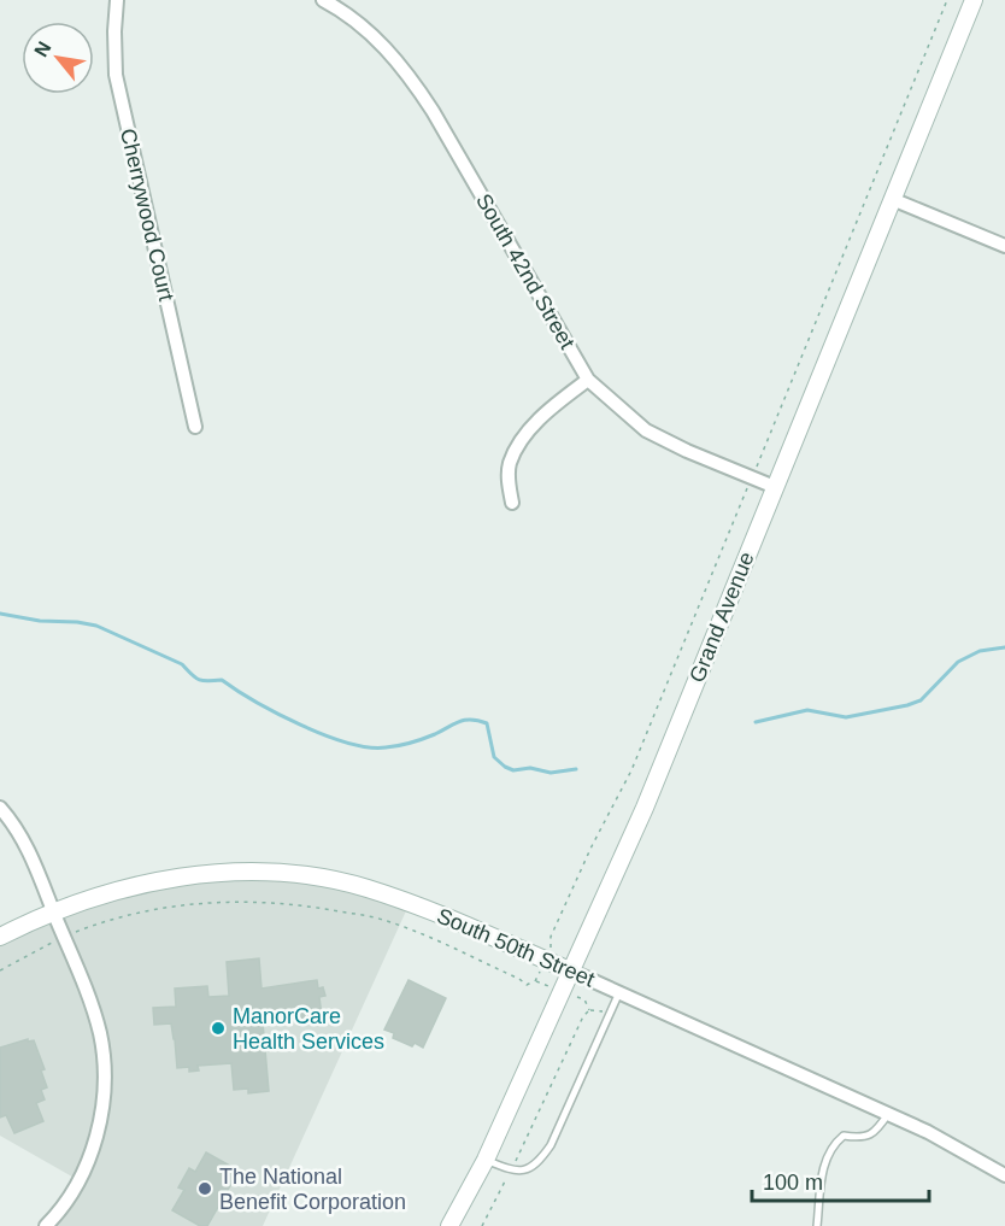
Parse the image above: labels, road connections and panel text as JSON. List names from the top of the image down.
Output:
{
  "streets": {
    "main road": ["Grand Avenue", "South 50th Street"],
    "street": ["Cherrywood Court", "South 42nd Street"]
  },
  "crossings": [
    ["South 42nd Street", "Grand Avenue"],
    ["Grand Avenue", "South 50th Street"]
  ],
  "places": ["ManorCare Health Services", "The National Benefit Corporation"],
  "scale_bar": "100 m",
  "north": "top left"
}
